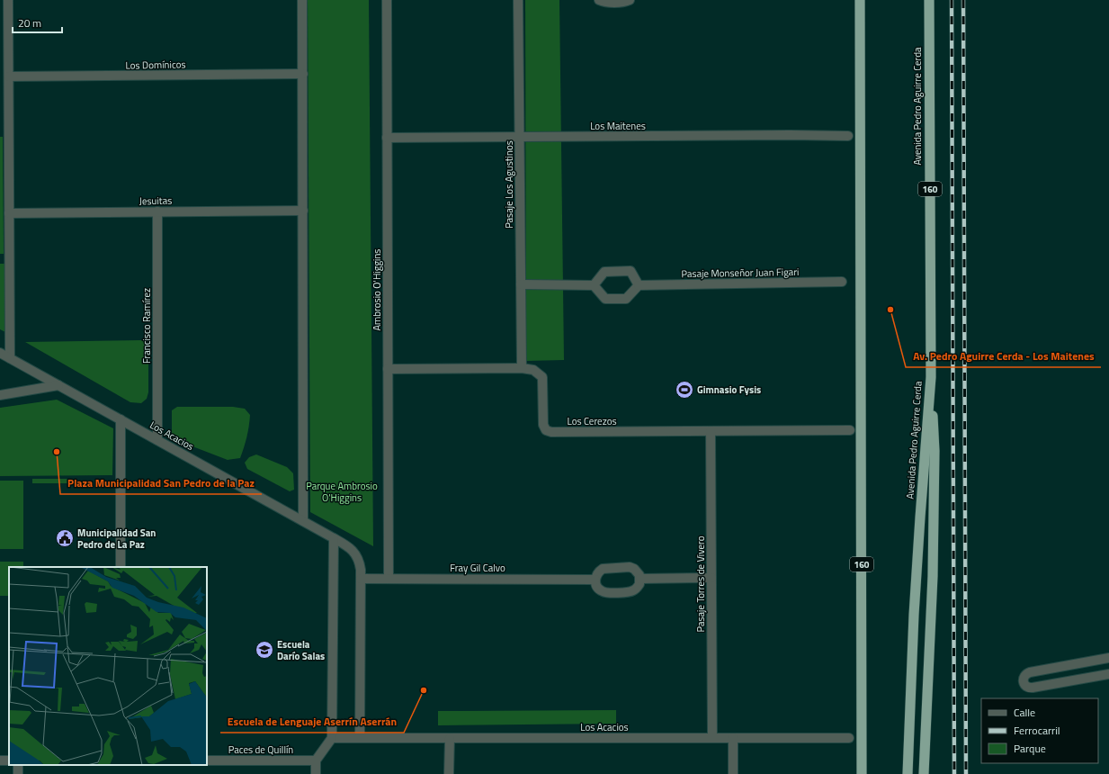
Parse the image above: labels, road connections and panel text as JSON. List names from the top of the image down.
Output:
{
  "streets": {
    "highway": ["Avenida Pedro Aguirre Cerda", "160"],
    "street": [
      "Los Domínicos",
      "Los Maitenes",
      "Pasaje Los Agustinos",
      "Jesuitas",
      "Pasaje Monseñor Juan Figari",
      "Ambrosio O'Higgins",
      "Francisco Ramírez",
      "Los Cerezos",
      "Los Acacios",
      "Fray Gil Calvo",
      "Pasaje Torres de Vivero",
      "Paces de Quillín"
    ]
  },
  "crossings": [
    ["Los Maitenes", "Pasaje Los Agustinos"],
    ["Los Maitenes", "Ambrosio O'Higgins"],
    ["Pasaje Los Agustinos", "Los Cerezos"],
    ["Jesuitas", "Francisco Ramírez"],
    ["Ambrosio O'Higgins", "Los Cerezos"],
    ["Ambrosio O'Higgins", "Fray Gil Calvo"],
    ["Francisco Ramírez", "Los Acacios"],
    ["Los Cerezos", "Pasaje Torres de Vivero"],
    ["Los Acacios", "Fray Gil Calvo"],
    ["Los Acacios", "Pasaje Torres de Vivero"]
  ],
  "parks": ["Parque Ambrosio O'Higgins"],
  "places": {
    "other": ["Av. Pedro Aguirre Cerda - Los Maitenes", "Plaza Municipalidad San Pedro de la Paz", "Escuela de Lenguaje Aserrín Aserrán"],
    "sports": ["Gimnasio Fysis"],
    "public building": ["Municipalidad San Pedro de La Paz"],
    "school or university": ["Escuela Darío Salas"]
  },
  "legend": ["Calle", "Ferrocarril", "Parque"],
  "scale_bar": "20 m"
}
